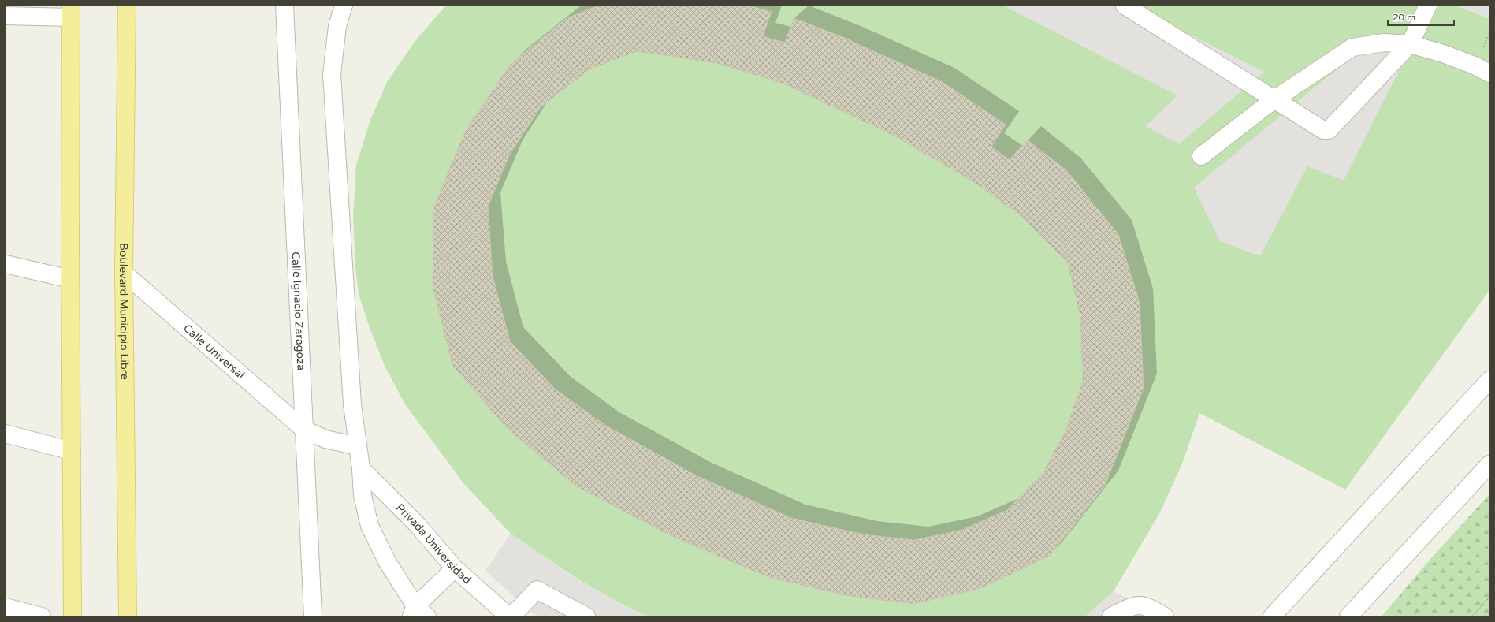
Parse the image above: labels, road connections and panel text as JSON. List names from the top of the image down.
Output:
{
  "streets": {
    "main road": ["Boulevard Municipio Libre"],
    "street": ["Calle Ignacio Zaragoza", "Calle Universal", "Privada Universidad"]
  },
  "crossings": [
    ["Boulevard Municipio Libre", "Calle Universal"],
    ["Calle Ignacio Zaragoza", "Calle Universal"]
  ],
  "scale_bar": "20 m"
}
